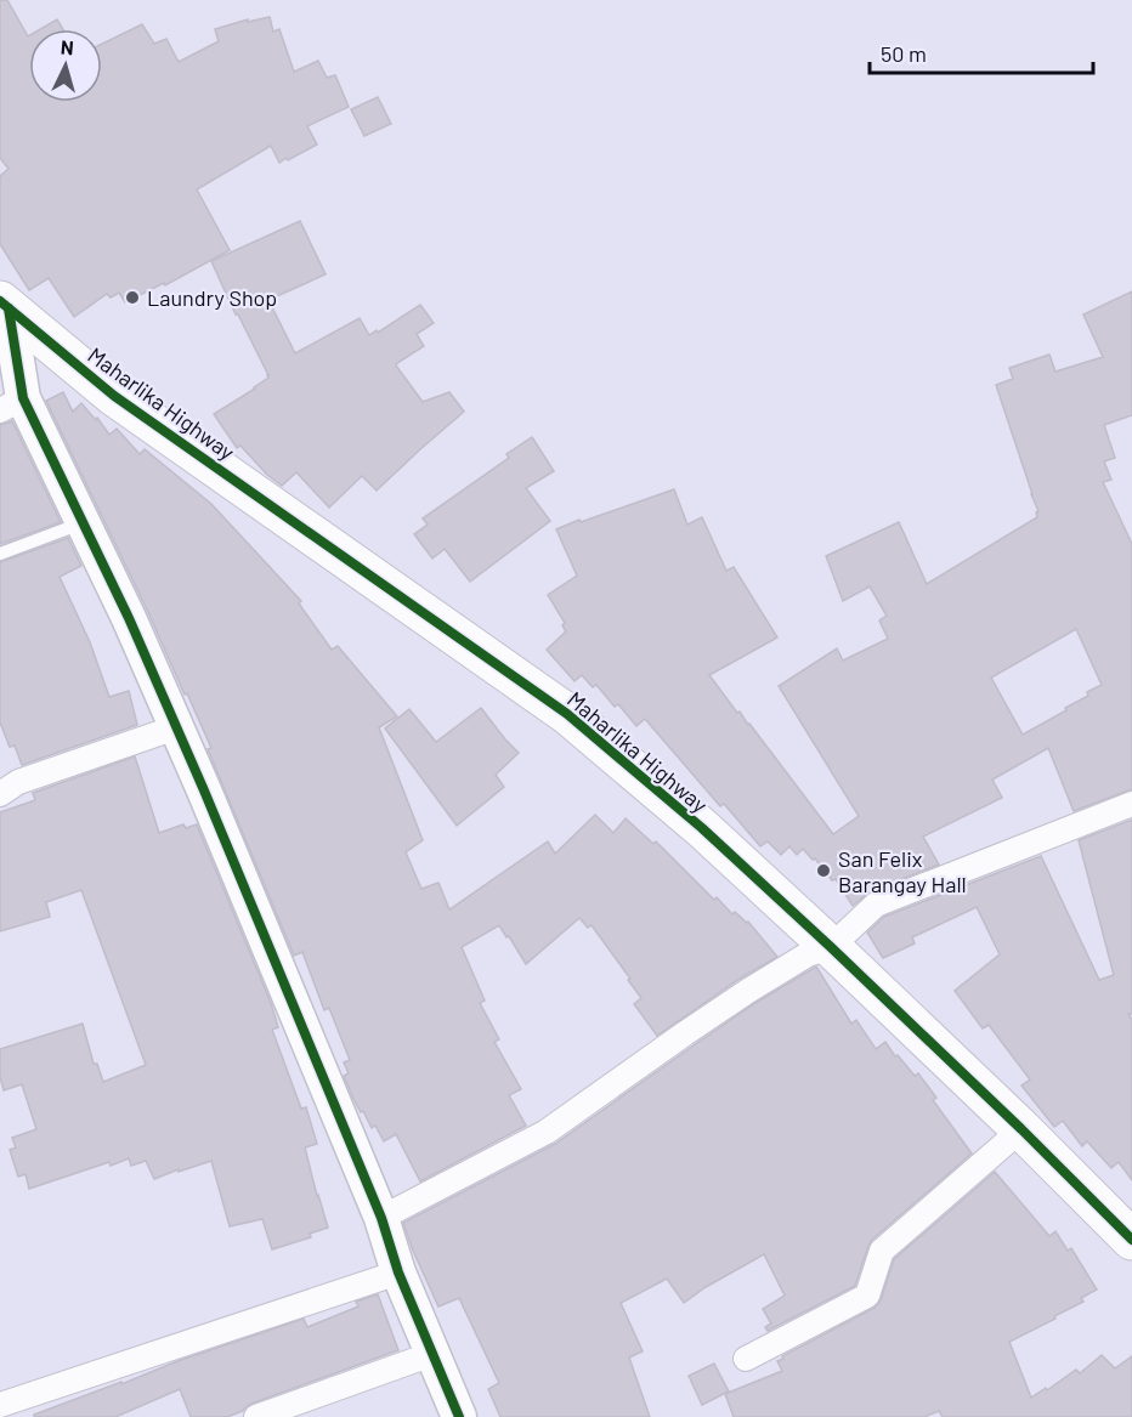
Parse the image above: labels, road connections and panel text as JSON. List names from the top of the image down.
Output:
{
  "streets": {
    "highway": ["Maharlika Highway"]
  },
  "places": ["Laundry Shop", "San Felix Barangay Hall"],
  "scale_bar": "50 m",
  "north": "top"
}
